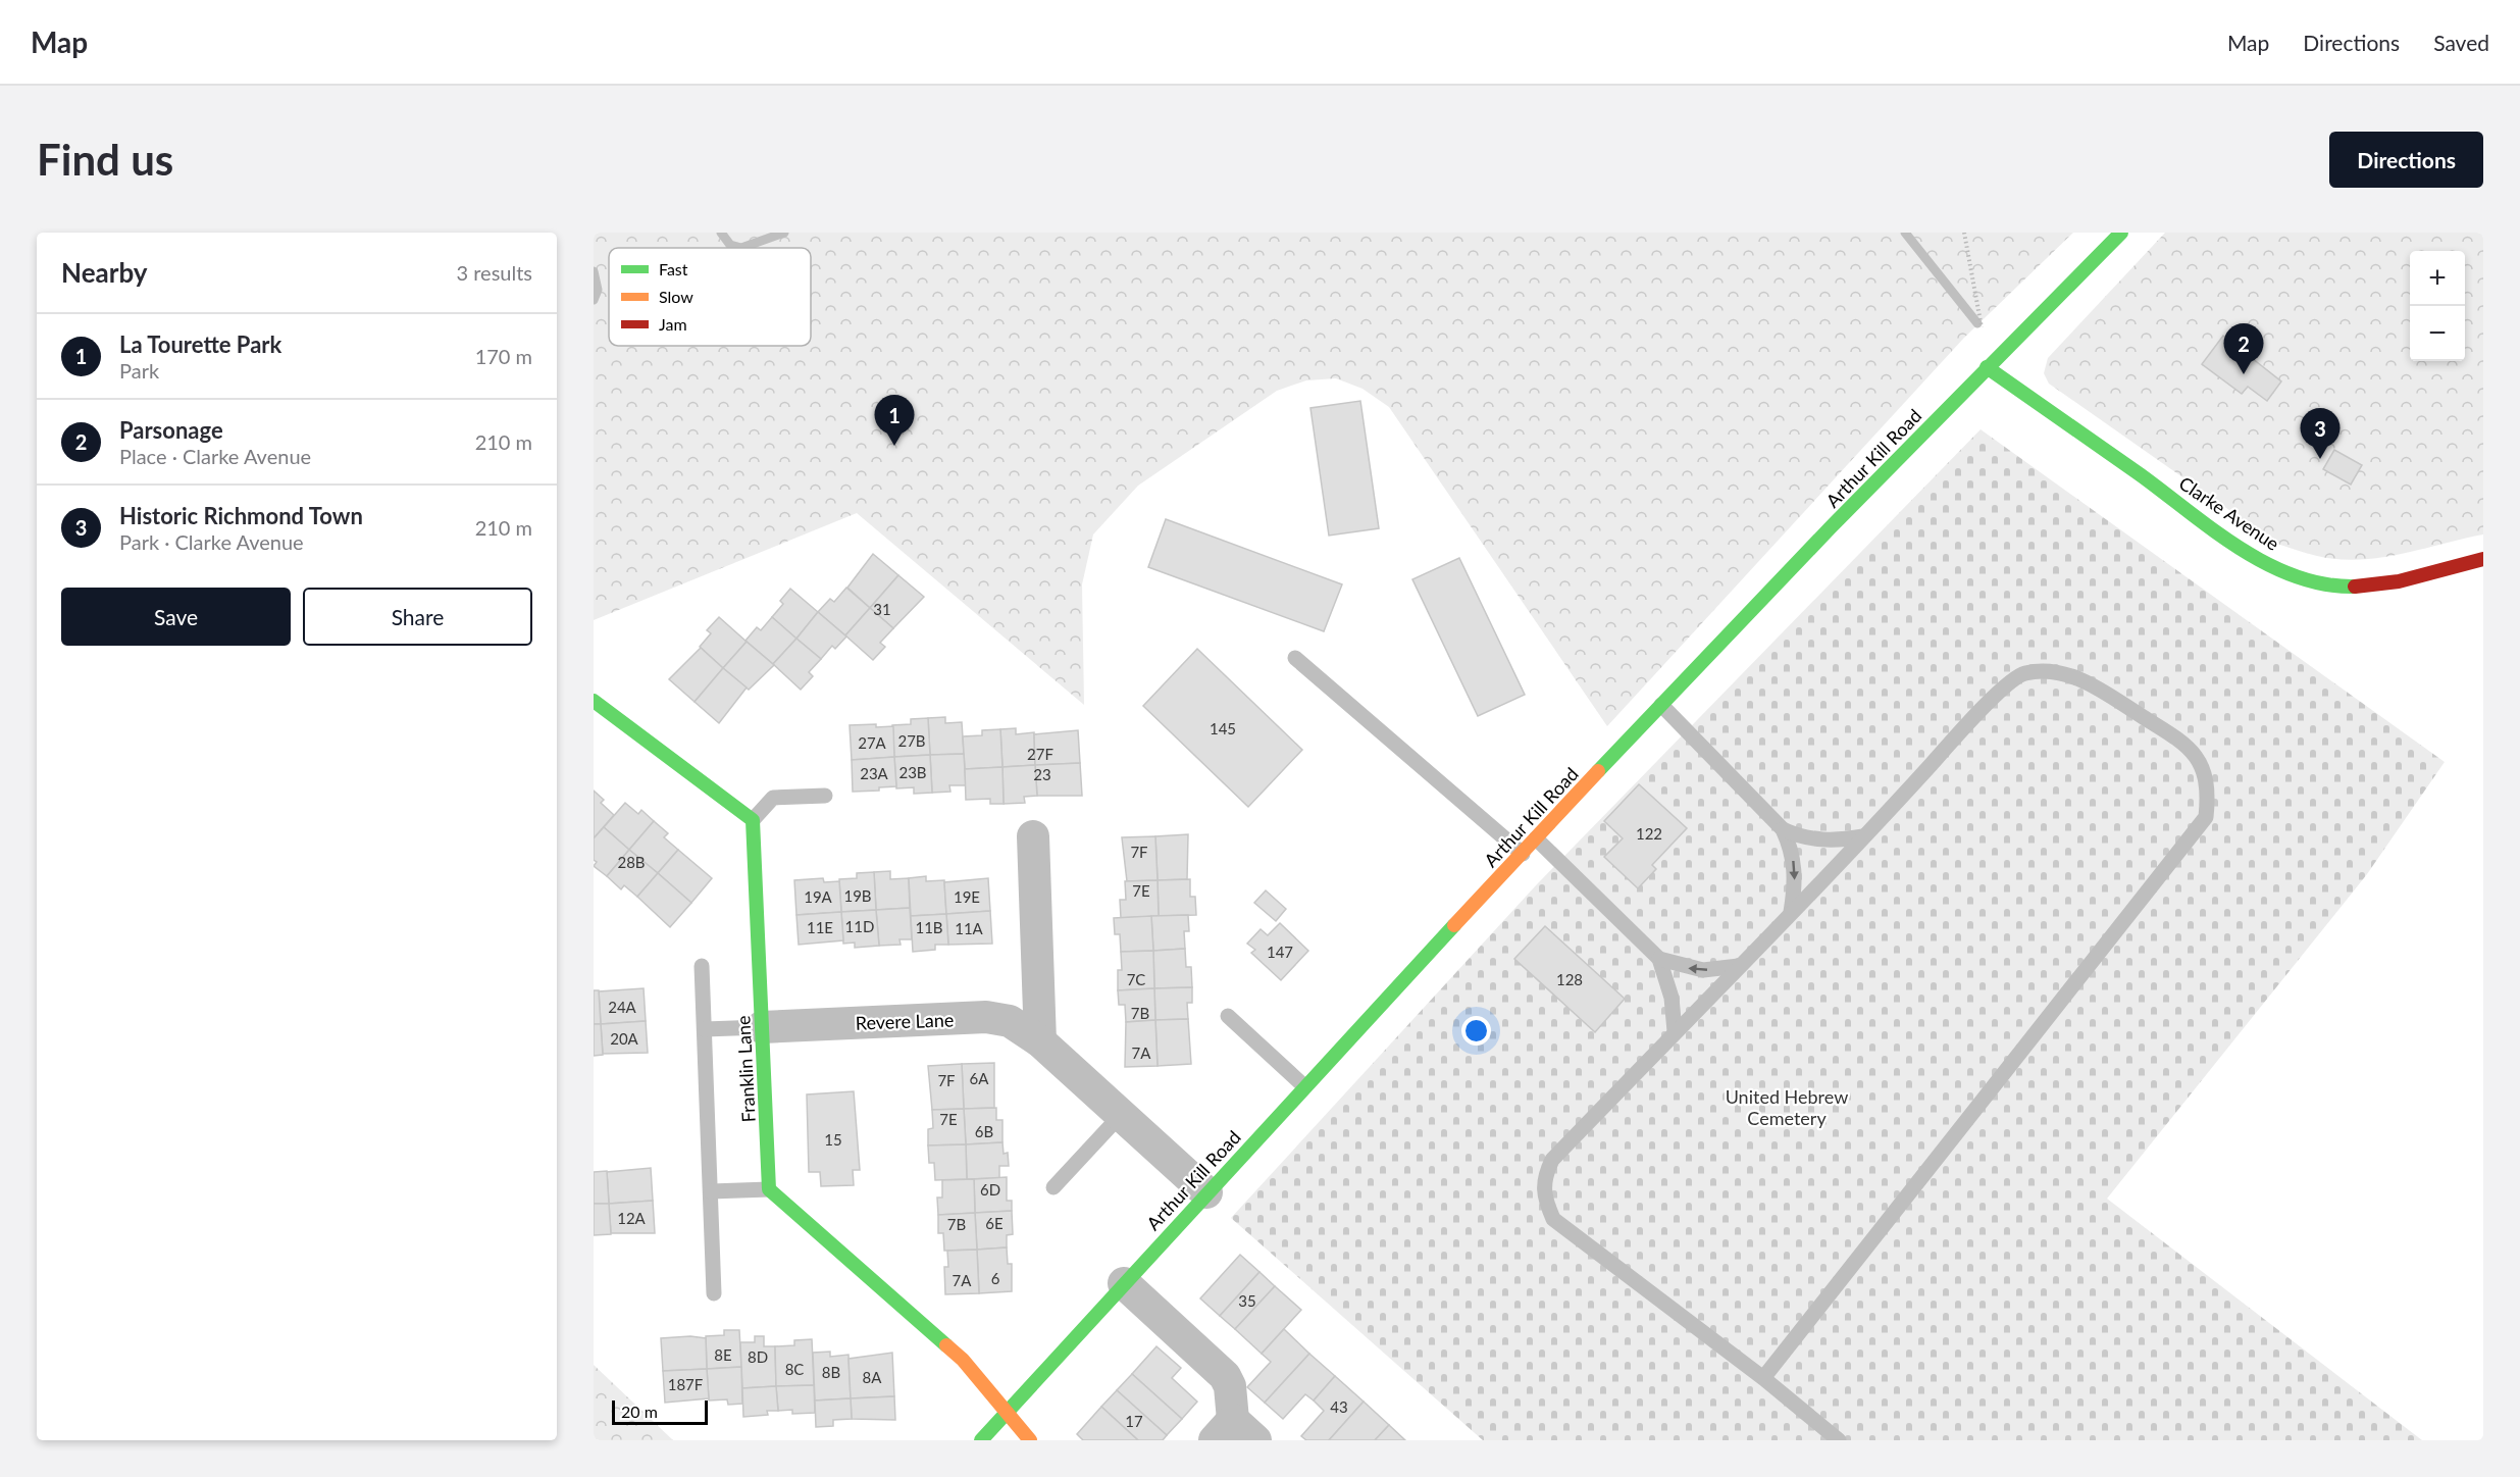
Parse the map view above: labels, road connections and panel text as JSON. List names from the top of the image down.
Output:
{
  "streets": {
    "street": [
      "Arthur Kill Road",
      "Clarke Avenue",
      "Revere Lane",
      "Franklin Lane"
    ]
  },
  "crossings": [
    ["Arthur Kill Road", "Clarke Avenue"],
    ["Arthur Kill Road", "Revere Lane"],
    ["Revere Lane", "Franklin Lane"]
  ],
  "parks": ["United Hebrew Cemetery"],
  "house_numbers": [
    "31",
    "145",
    "27B",
    "27A",
    "27F",
    "23B",
    "23A",
    "23",
    "122",
    "7F",
    "28B",
    "7E",
    "19B",
    "19A",
    "19E",
    "11D",
    "11E",
    "11B",
    "11A",
    "147",
    "7C",
    "128",
    "24A",
    "7B",
    "20A",
    "7A",
    "6A",
    "7F",
    "7E",
    "6B",
    "15",
    "6D",
    "12A",
    "6E",
    "7B",
    "6",
    "7A",
    "35",
    "8E",
    "8D",
    "8C",
    "8B",
    "8A",
    "187F",
    "43",
    "17"
  ],
  "legend": ["Fast", "Slow", "Jam"],
  "scale_bar": "20 m",
  "page": {
    "header": "Map",
    "nav": ["Map", "Directions", "Saved"],
    "buttons": [
      "Directions",
      ["Save", "Share"]
    ],
    "title": "Find us",
    "heading": ["Nearby", "3 results"],
    "map_buttons": ["+", "−"],
    "list": [
      {
        "mark": "1",
        "name": "La Tourette Park",
        "note": "Park",
        "value": "170 m"
      },
      {
        "mark": "2",
        "name": "Parsonage",
        "note": "Place · Clarke Avenue",
        "value": "210 m"
      },
      {
        "mark": "3",
        "name": "Historic Richmond Town",
        "note": "Park · Clarke Avenue",
        "value": "210 m"
      }
    ],
    "pins": ["2", "1", "3"],
    "scale": "20 m"
  }
}
